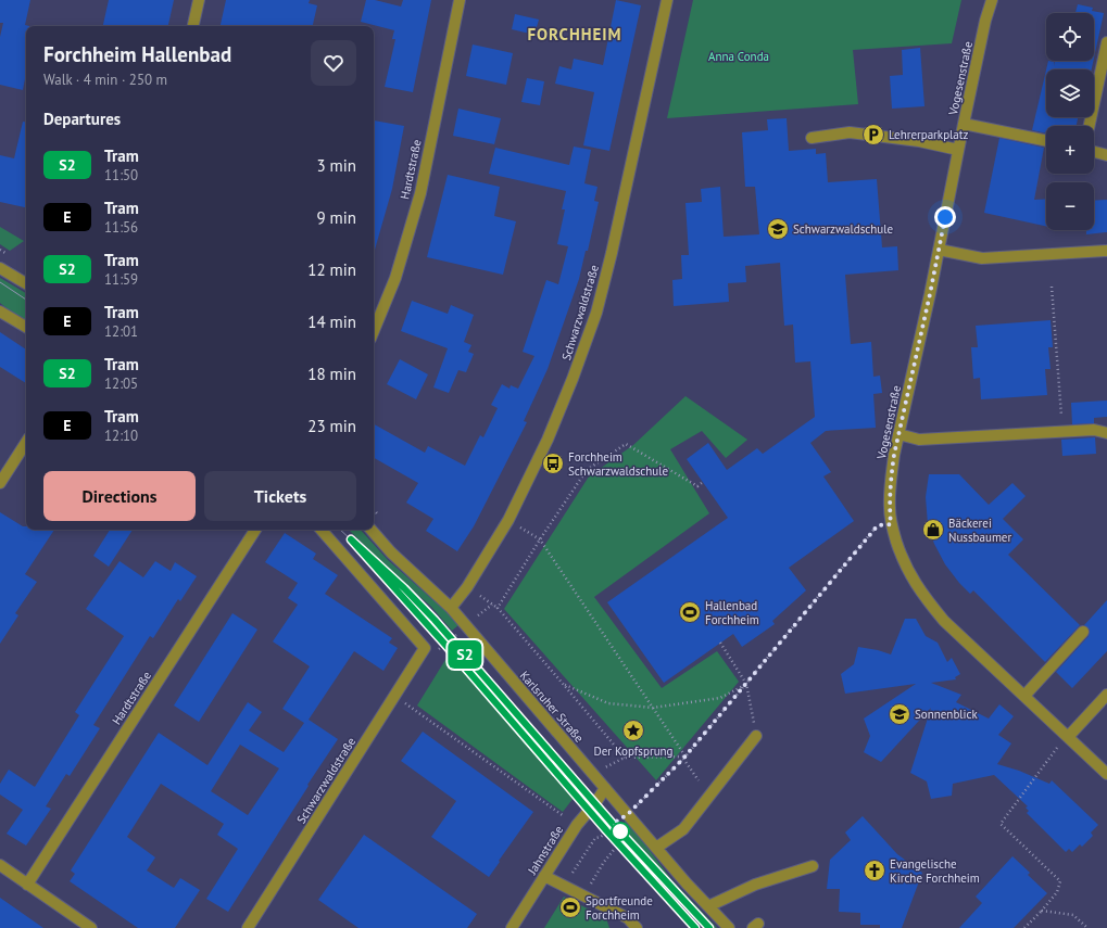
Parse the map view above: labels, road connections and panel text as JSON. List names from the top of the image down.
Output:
{
  "streets": {
    "street": [
      "Vogesenstraße",
      "Hardtstraße",
      "Schwarzwaldstraße",
      "Karlsruher Straße",
      "Jahnstraße"
    ]
  },
  "crossings": [
    ["Schwarzwaldstraße", "Karlsruher Straße"],
    ["Karlsruher Straße", "Jahnstraße"]
  ],
  "districts": ["FORCHHEIM"],
  "parks": ["Anna Conda"],
  "places": {
    "parking": ["Lehrerparkplatz"],
    "school or university": ["Schwarzwaldschule", "Sonnenblick"],
    "bus stop": ["Forchheim Schwarzwaldschule"],
    "shop": ["Bäckerei Nussbaumer"],
    "sports": ["Hallenbad Forchheim", "Sportfreunde Forchheim"],
    "place": ["Der Kopfsprung"],
    "church": ["Evangelische Kirche Forchheim"]
  },
  "lines": ["tram line S2"],
  "page": {
    "on_map": "S2",
    "map_buttons": ["+", "−"],
    "heading": [
      ["Forchheim Hallenbad", "Walk · 4 min · 250 m"],
      "Departures"
    ],
    "list": [
      {
        "mark": "S2",
        "name": "Tram",
        "note": "11:50",
        "value": "3 min"
      },
      {
        "mark": "E",
        "name": "Tram",
        "note": "11:56",
        "value": "9 min"
      },
      {
        "mark": "S2",
        "name": "Tram",
        "note": "11:59",
        "value": "12 min"
      },
      {
        "mark": "E",
        "name": "Tram",
        "note": "12:01",
        "value": "14 min"
      },
      {
        "mark": "S2",
        "name": "Tram",
        "note": "12:05",
        "value": "18 min"
      },
      {
        "mark": "E",
        "name": "Tram",
        "note": "12:10",
        "value": "23 min"
      }
    ],
    "buttons": ["Directions", "Tickets"]
  }
}
